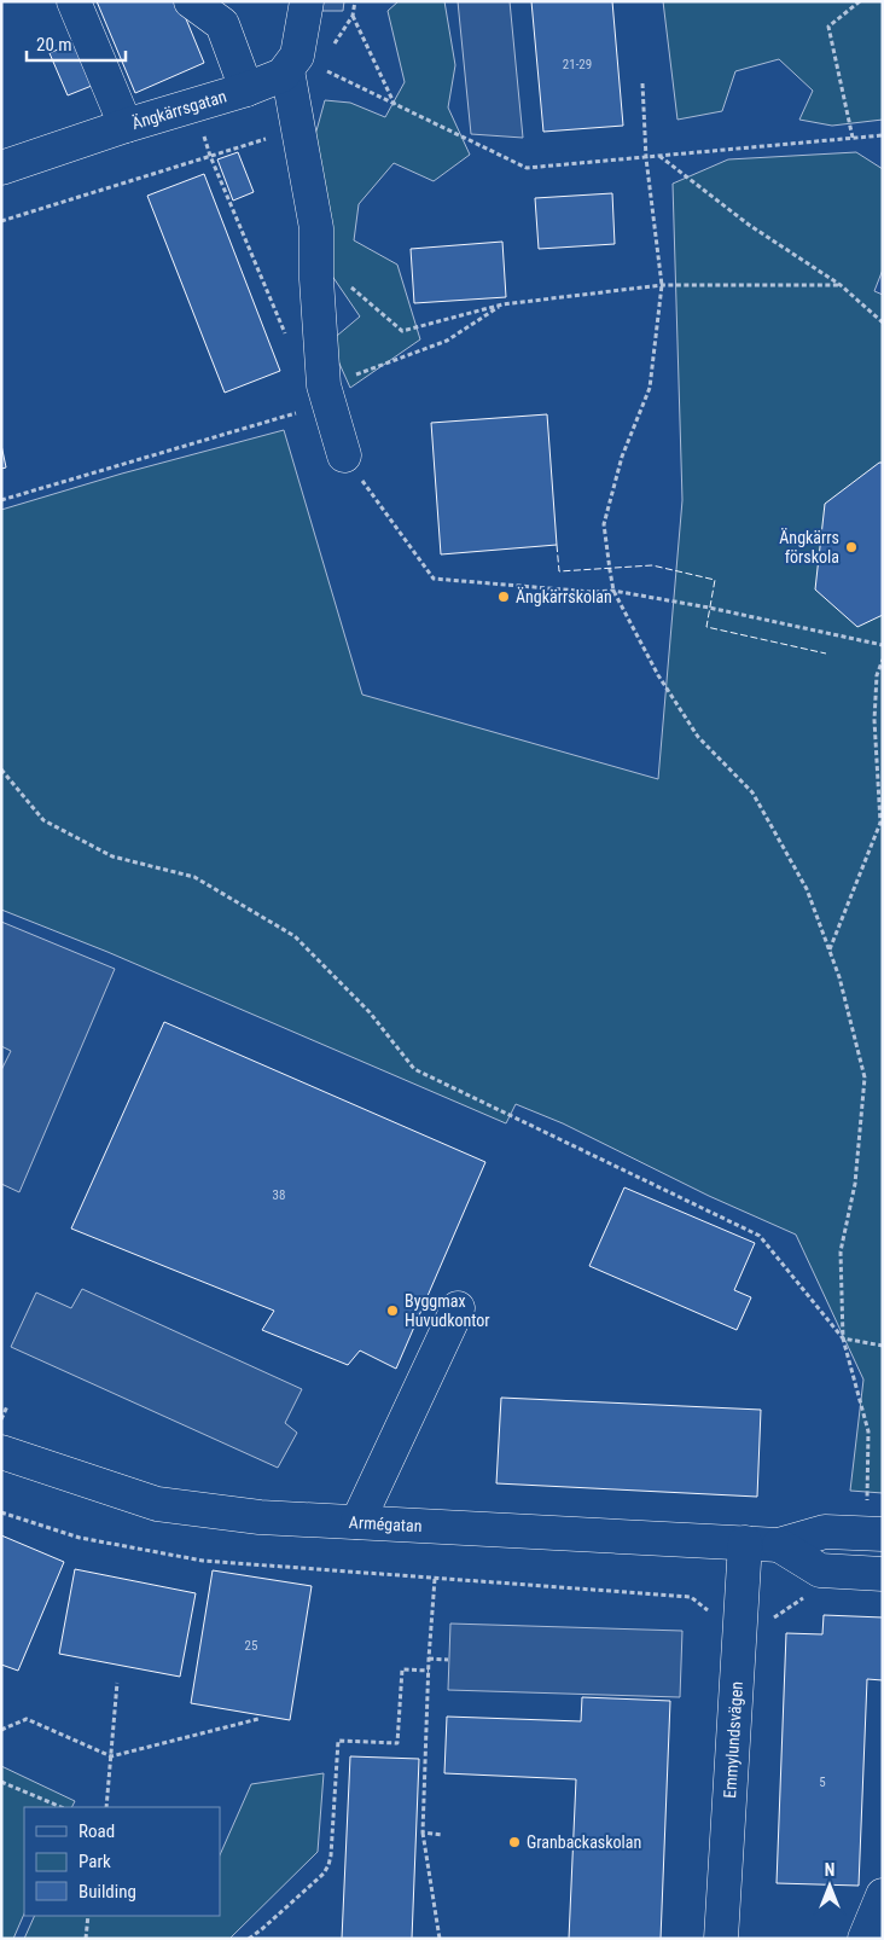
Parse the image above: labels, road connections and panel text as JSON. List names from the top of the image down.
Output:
{
  "streets": {
    "street": ["Ängkärrsgatan", "Armégatan", "Emmylundsvägen"]
  },
  "crossings": [
    ["Armégatan", "Emmylundsvägen"]
  ],
  "places": [
    "Ängkärrs förskola",
    "Ängkärrskolan",
    "Byggmax Huvudkontor",
    "Granbackaskolan"
  ],
  "house_numbers": [
    "21-29",
    "38",
    "25",
    "5"
  ],
  "legend": ["Road", "Park", "Building"],
  "scale_bar": "20 m",
  "north": "top"
}
